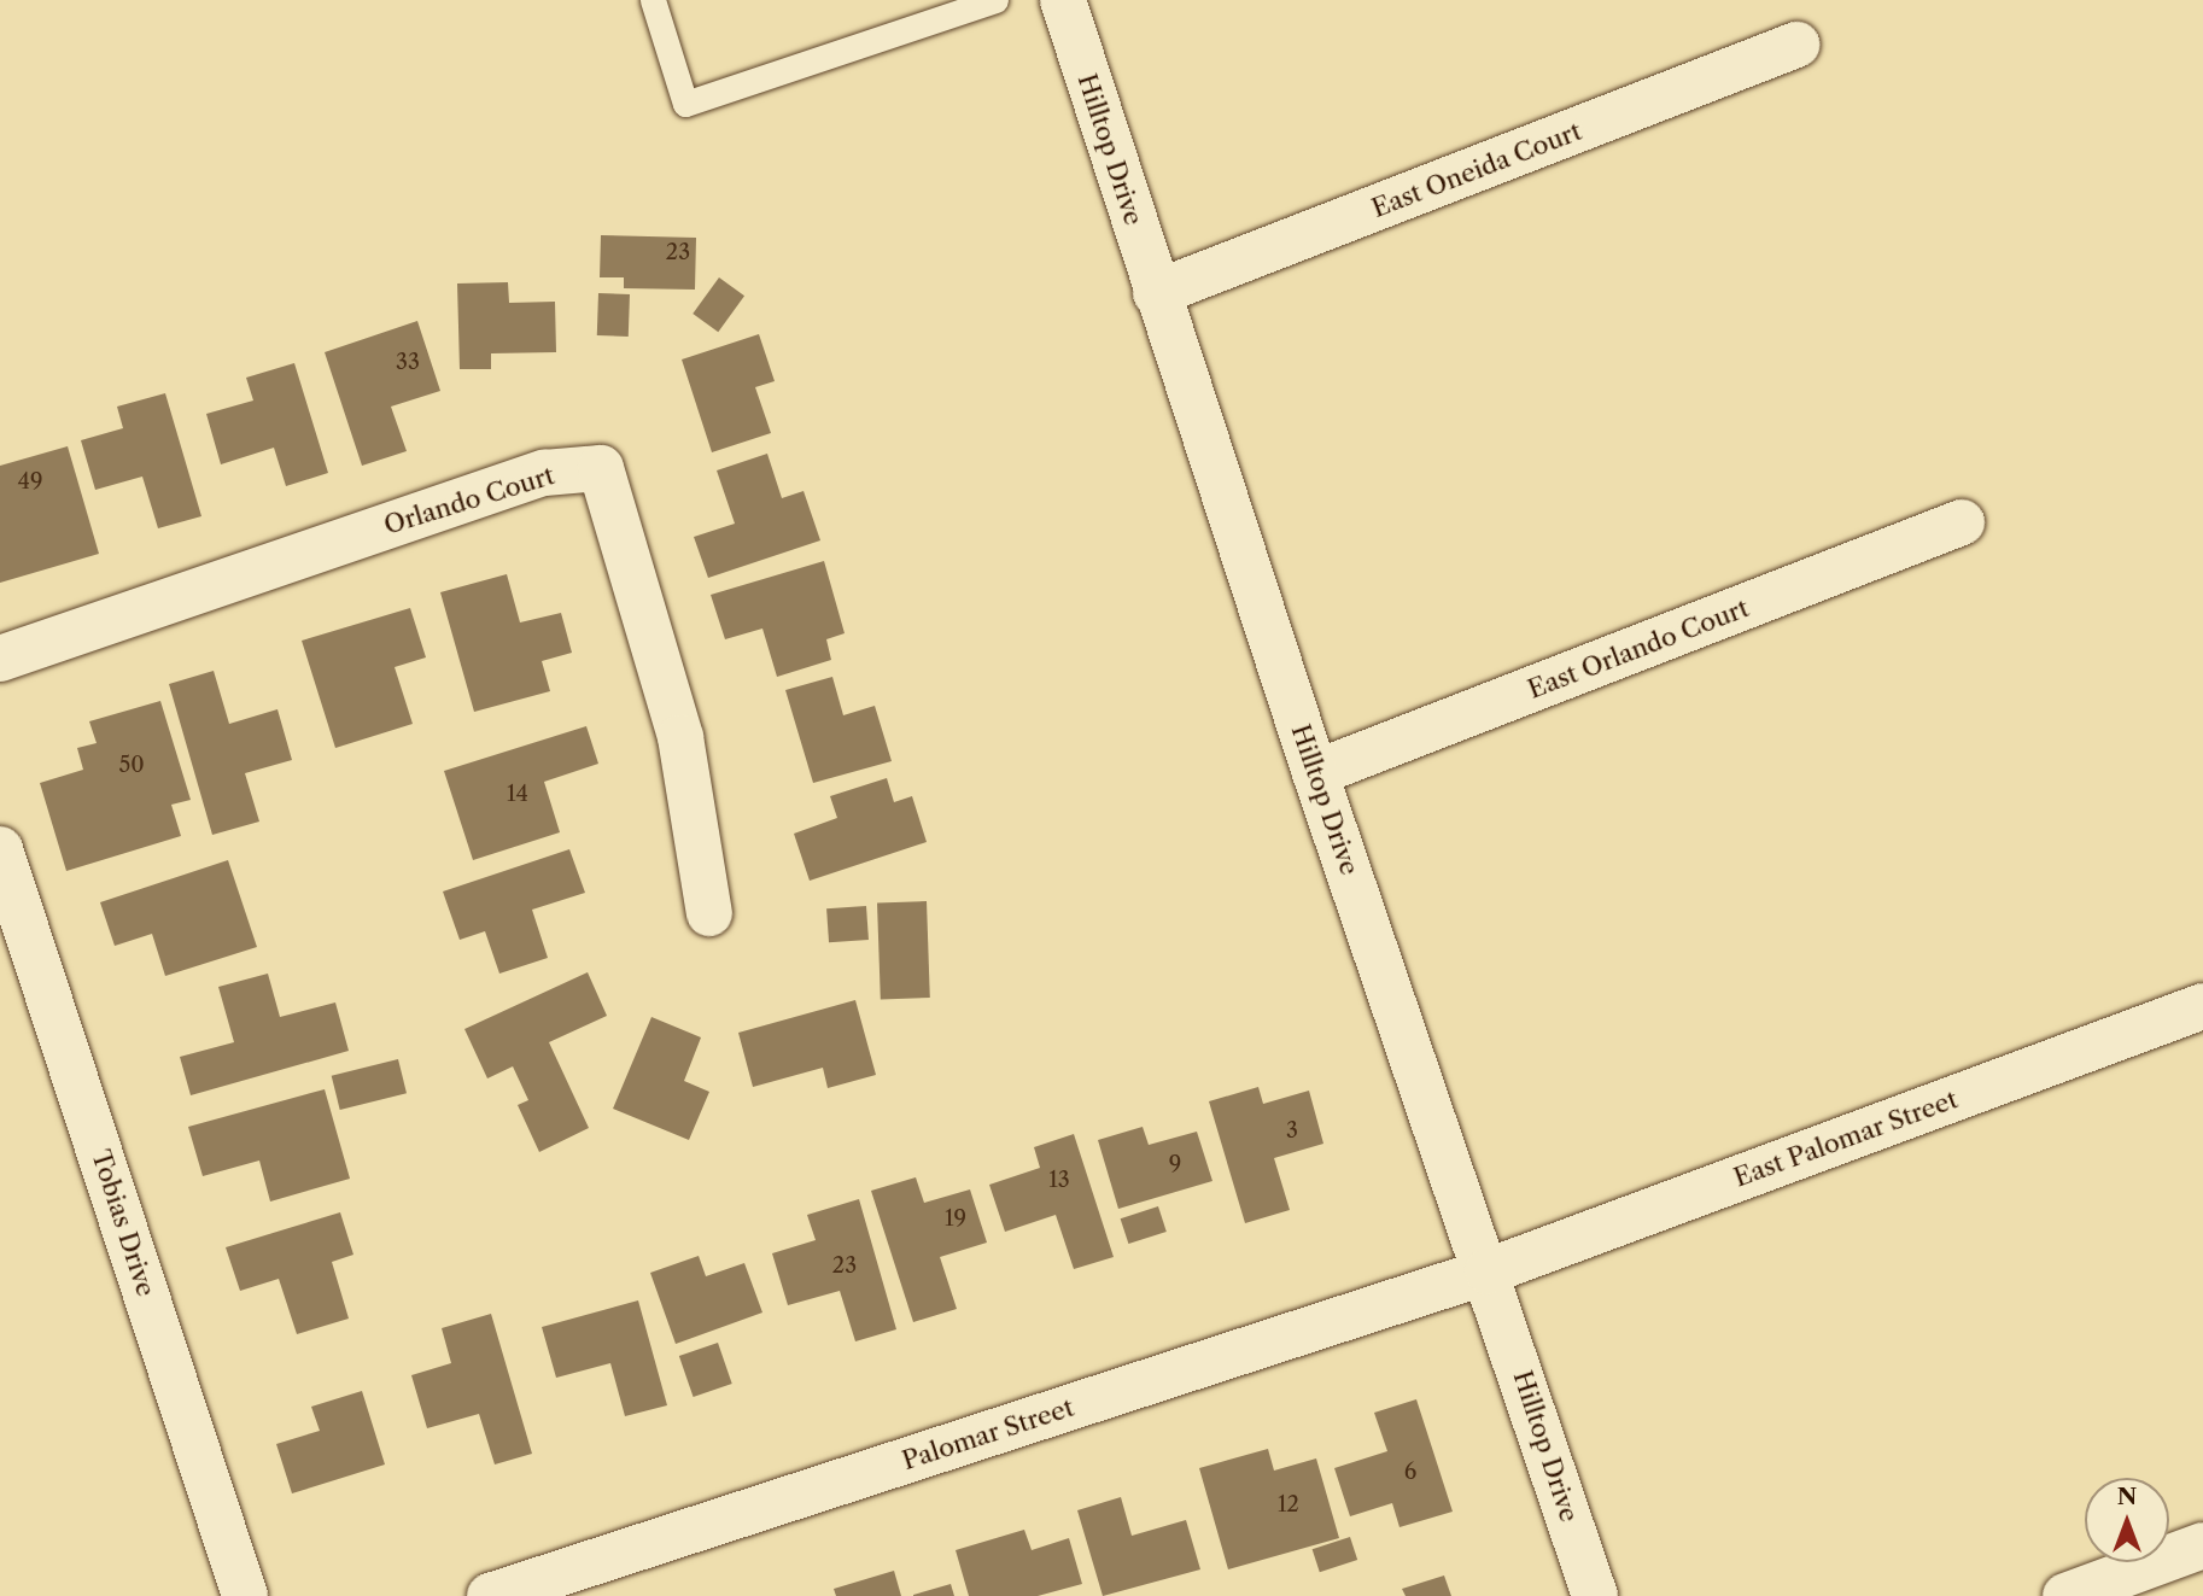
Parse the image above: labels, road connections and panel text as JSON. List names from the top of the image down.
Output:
{
  "streets": {
    "main road": [
      "Hilltop Drive",
      "East Oneida Court",
      "Orlando Court",
      "East Orlando Court",
      "East Palomar Street",
      "Tobias Drive",
      "Palomar Street"
    ]
  },
  "crossings": [
    ["Hilltop Drive", "East Oneida Court"],
    ["Hilltop Drive", "East Orlando Court"],
    ["Hilltop Drive", "East Palomar Street"],
    ["Hilltop Drive", "Palomar Street"],
    ["East Palomar Street", "Palomar Street"]
  ],
  "house_numbers": [
    "23",
    "33",
    "49",
    "50",
    "14",
    "3",
    "9",
    "13",
    "19",
    "23",
    "6",
    "12"
  ],
  "north": "top"
}
